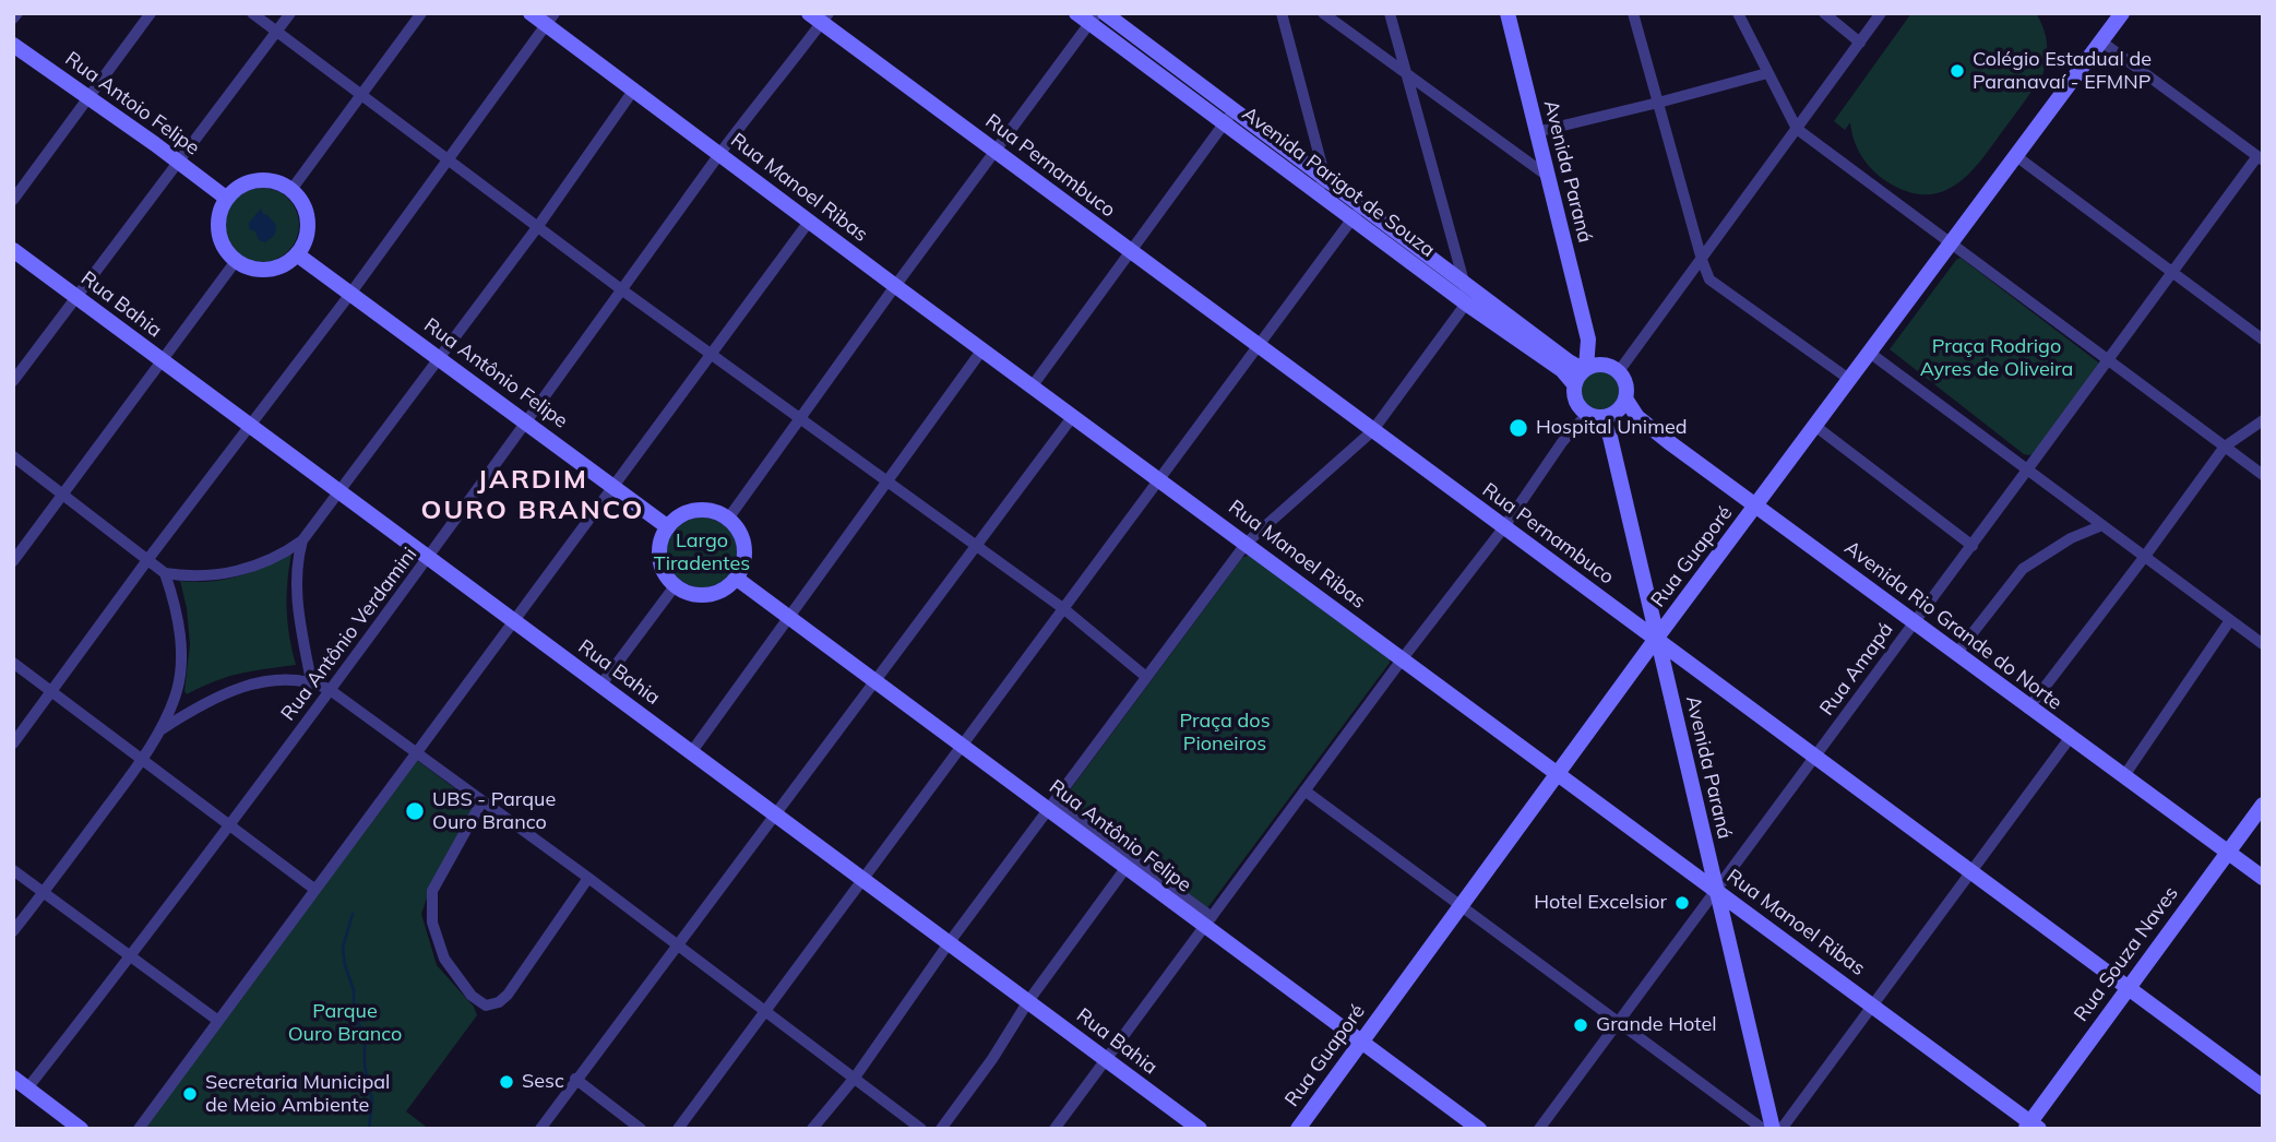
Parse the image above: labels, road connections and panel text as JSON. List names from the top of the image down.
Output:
{
  "streets": {
    "street": [
      "Rua Antoio Felipe",
      "Rua Pernambuco",
      "Avenida Paraná",
      "Avenida Parigot de Souza",
      "Rua Manoel Ribas",
      "Rua Bahia",
      "Rua Antônio Felipe",
      "Rua Guaporé",
      "Avenida Rio Grande do Norte",
      "Rua Antônio Verdamini",
      "Rua Amapá",
      "Rua Souza Naves"
    ]
  },
  "crossings": [
    ["Rua Antoio Felipe", "Rua Antônio Felipe"],
    ["Rua Pernambuco", "Avenida Paraná"],
    ["Rua Pernambuco", "Rua Guaporé"],
    ["Rua Pernambuco", "Rua Antônio Verdamini"],
    ["Rua Pernambuco", "Rua Amapá"],
    ["Rua Pernambuco", "Rua Souza Naves"],
    ["Avenida Paraná", "Avenida Parigot de Souza"],
    ["Avenida Paraná", "Rua Manoel Ribas"],
    ["Avenida Paraná", "Rua Guaporé"],
    ["Avenida Paraná", "Avenida Rio Grande do Norte"],
    ["Avenida Paraná", "Rua Amapá"],
    ["Avenida Parigot de Souza", "Avenida Rio Grande do Norte"],
    ["Rua Manoel Ribas", "Rua Guaporé"],
    ["Rua Manoel Ribas", "Rua Antônio Verdamini"],
    ["Rua Manoel Ribas", "Rua Amapá"],
    ["Rua Manoel Ribas", "Rua Souza Naves"],
    ["Rua Bahia", "Rua Antônio Verdamini"],
    ["Rua Antônio Felipe", "Rua Guaporé"],
    ["Rua Antônio Felipe", "Rua Antônio Verdamini"],
    ["Rua Guaporé", "Avenida Rio Grande do Norte"],
    ["Avenida Rio Grande do Norte", "Rua Amapá"],
    ["Avenida Rio Grande do Norte", "Rua Souza Naves"]
  ],
  "districts": ["JARDIM OURO BRANCO"],
  "parks": [
    "Praça Rodrigo Ayres de Oliveira",
    "Largo Tiradentes",
    "Praça dos Pioneiros",
    "Parque Ouro Branco"
  ],
  "places": [
    "Colégio Estadual de Paranavaí - EFMNP",
    "Hospital Unimed",
    "UBS - Parque Ouro Branco",
    "Hotel Excelsior",
    "Grande Hotel",
    "Sesc",
    "Secretaria Municipal de Meio Ambiente"
  ]
}
